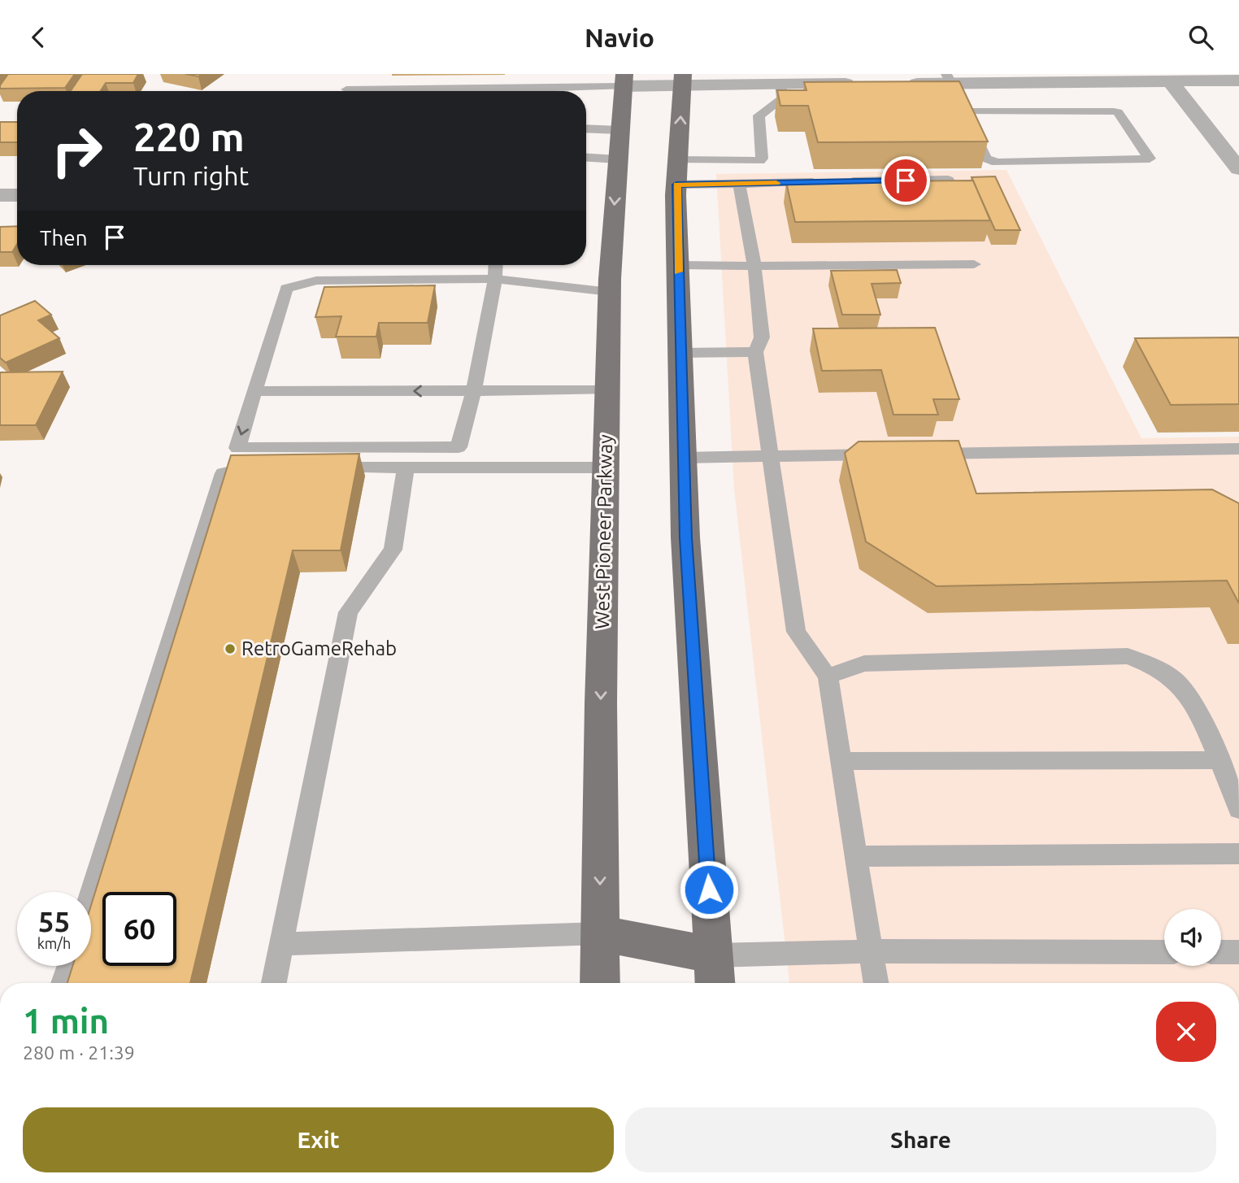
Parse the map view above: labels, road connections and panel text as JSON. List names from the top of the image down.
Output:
{
  "streets": {
    "main road": ["West Pioneer Parkway"]
  },
  "places": ["RetroGameRehab"],
  "page": {
    "header": "Navio",
    "turn": ["220 m", "Turn right"],
    "then": "Then",
    "speed": "55 km/h",
    "limit": "60",
    "heading": ["1 min", "280 m · 21:39"],
    "buttons": ["Exit", "Share"]
  }
}
